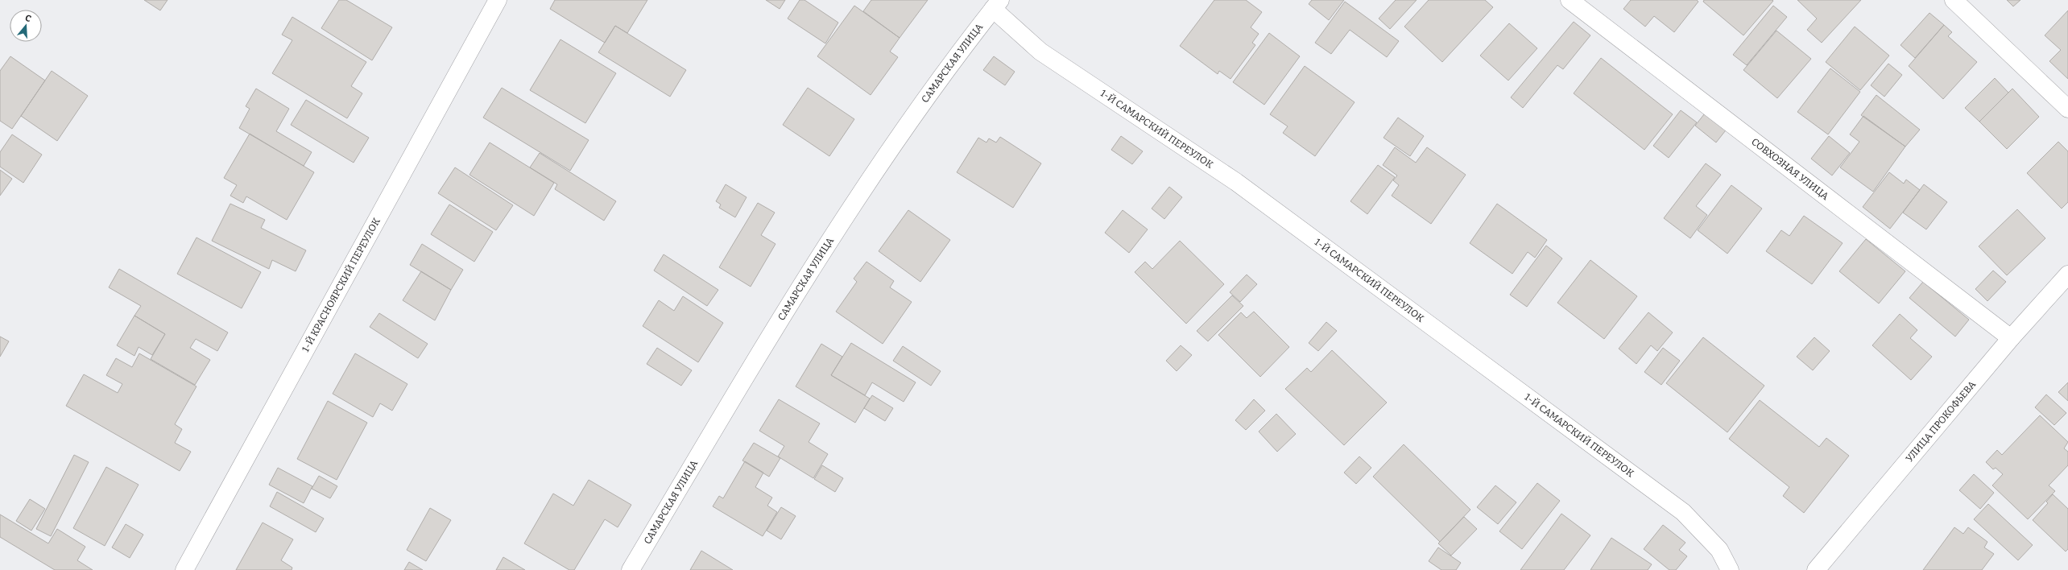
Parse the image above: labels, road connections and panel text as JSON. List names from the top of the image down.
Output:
{
  "streets": {
    "street": [
      "САМАРСКАЯ УЛИЦА",
      "1-Й САМАРСКИЙ ПЕРЕУЛОК",
      "СОВХОЗНАЯ УЛИЦА",
      "1-Й КРАСНОЯРСКИЙ ПЕРЕУЛОК",
      "УЛИЦА ПРОКОФЬЕВА"
    ]
  },
  "crossings": [
    ["САМАРСКАЯ УЛИЦА", "1-Й САМАРСКИЙ ПЕРЕУЛОК"],
    ["СОВХОЗНАЯ УЛИЦА", "УЛИЦА ПРОКОФЬЕВА"]
  ],
  "north": "top"
}
